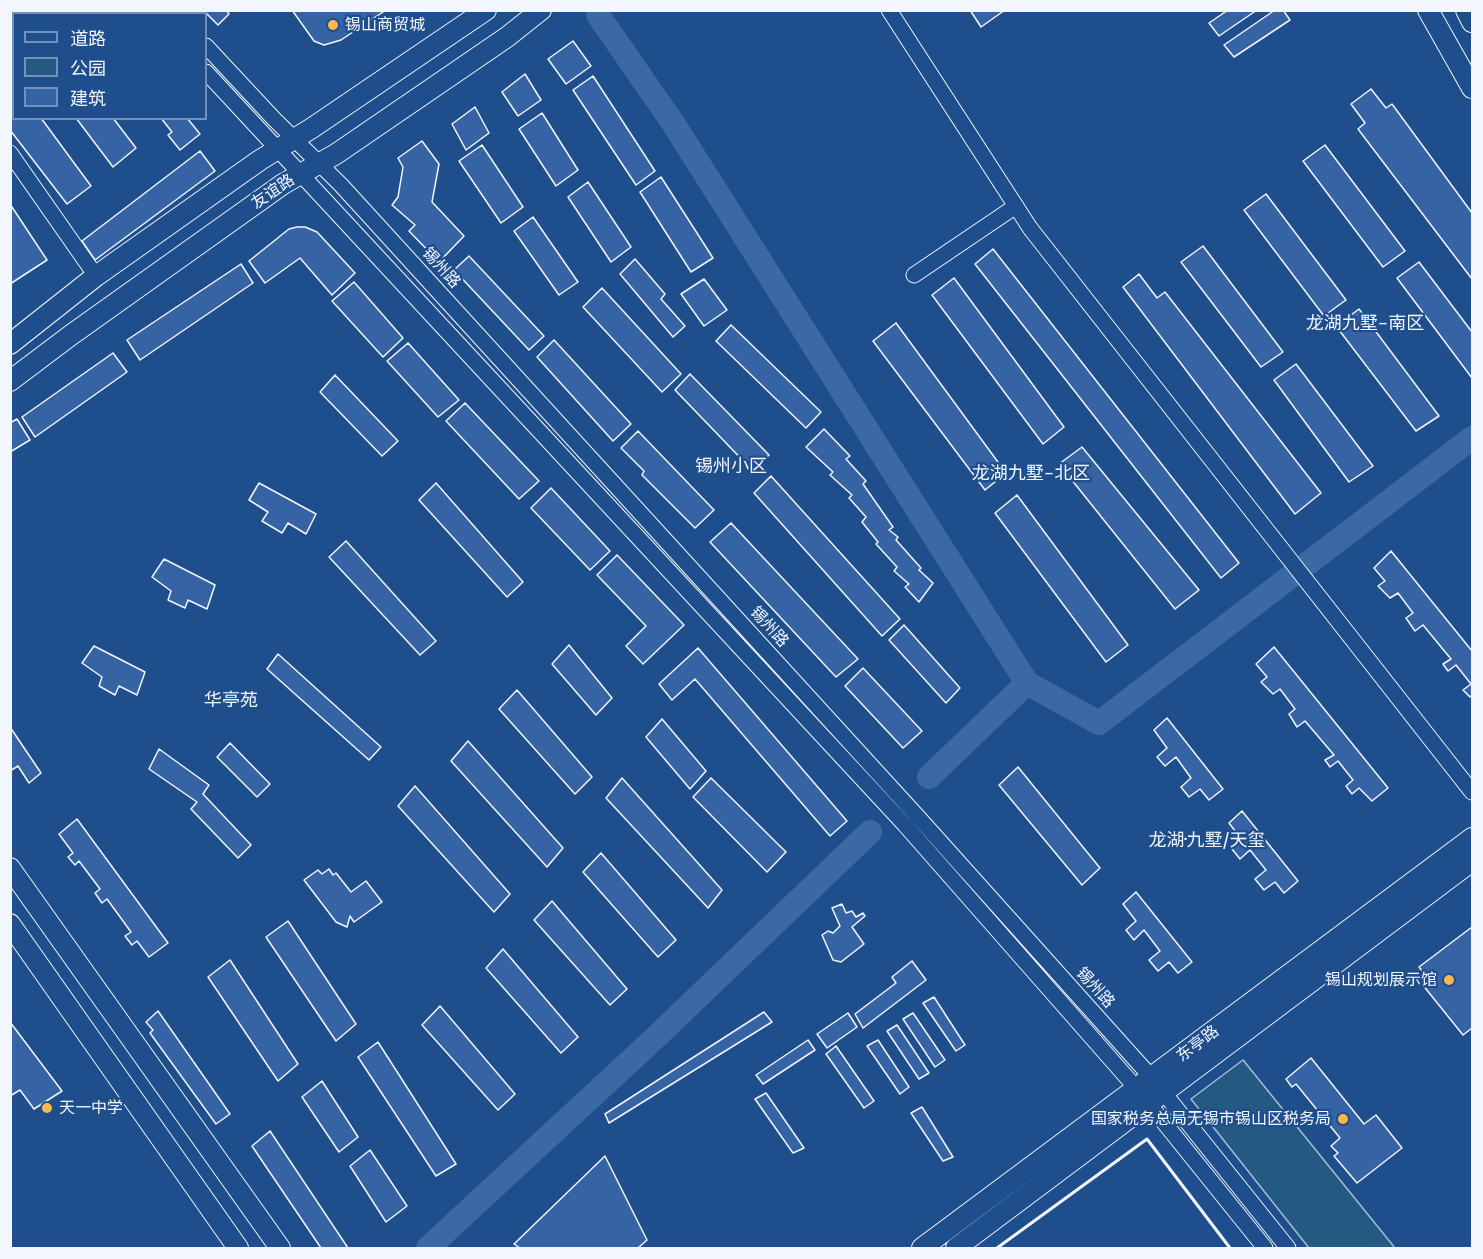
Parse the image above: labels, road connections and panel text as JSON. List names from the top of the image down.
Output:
{
  "streets": {
    "main road": ["友谊路", "东亭路"],
    "street": ["锡州路"]
  },
  "crossings": [
    ["友谊路", "锡州路"],
    ["锡州路", "东亭路"]
  ],
  "districts": [
    "龙湖九墅-南区",
    "锡州小区",
    "龙湖九墅-北区",
    "华亭苑",
    "龙湖·九墅/天玺"
  ],
  "places": [
    "锡山商贸城",
    "锡山规划展示馆",
    "天一中学",
    "国家税务总局无锡市锡山区税务局"
  ],
  "legend": ["道路", "公园", "建筑"]
}
